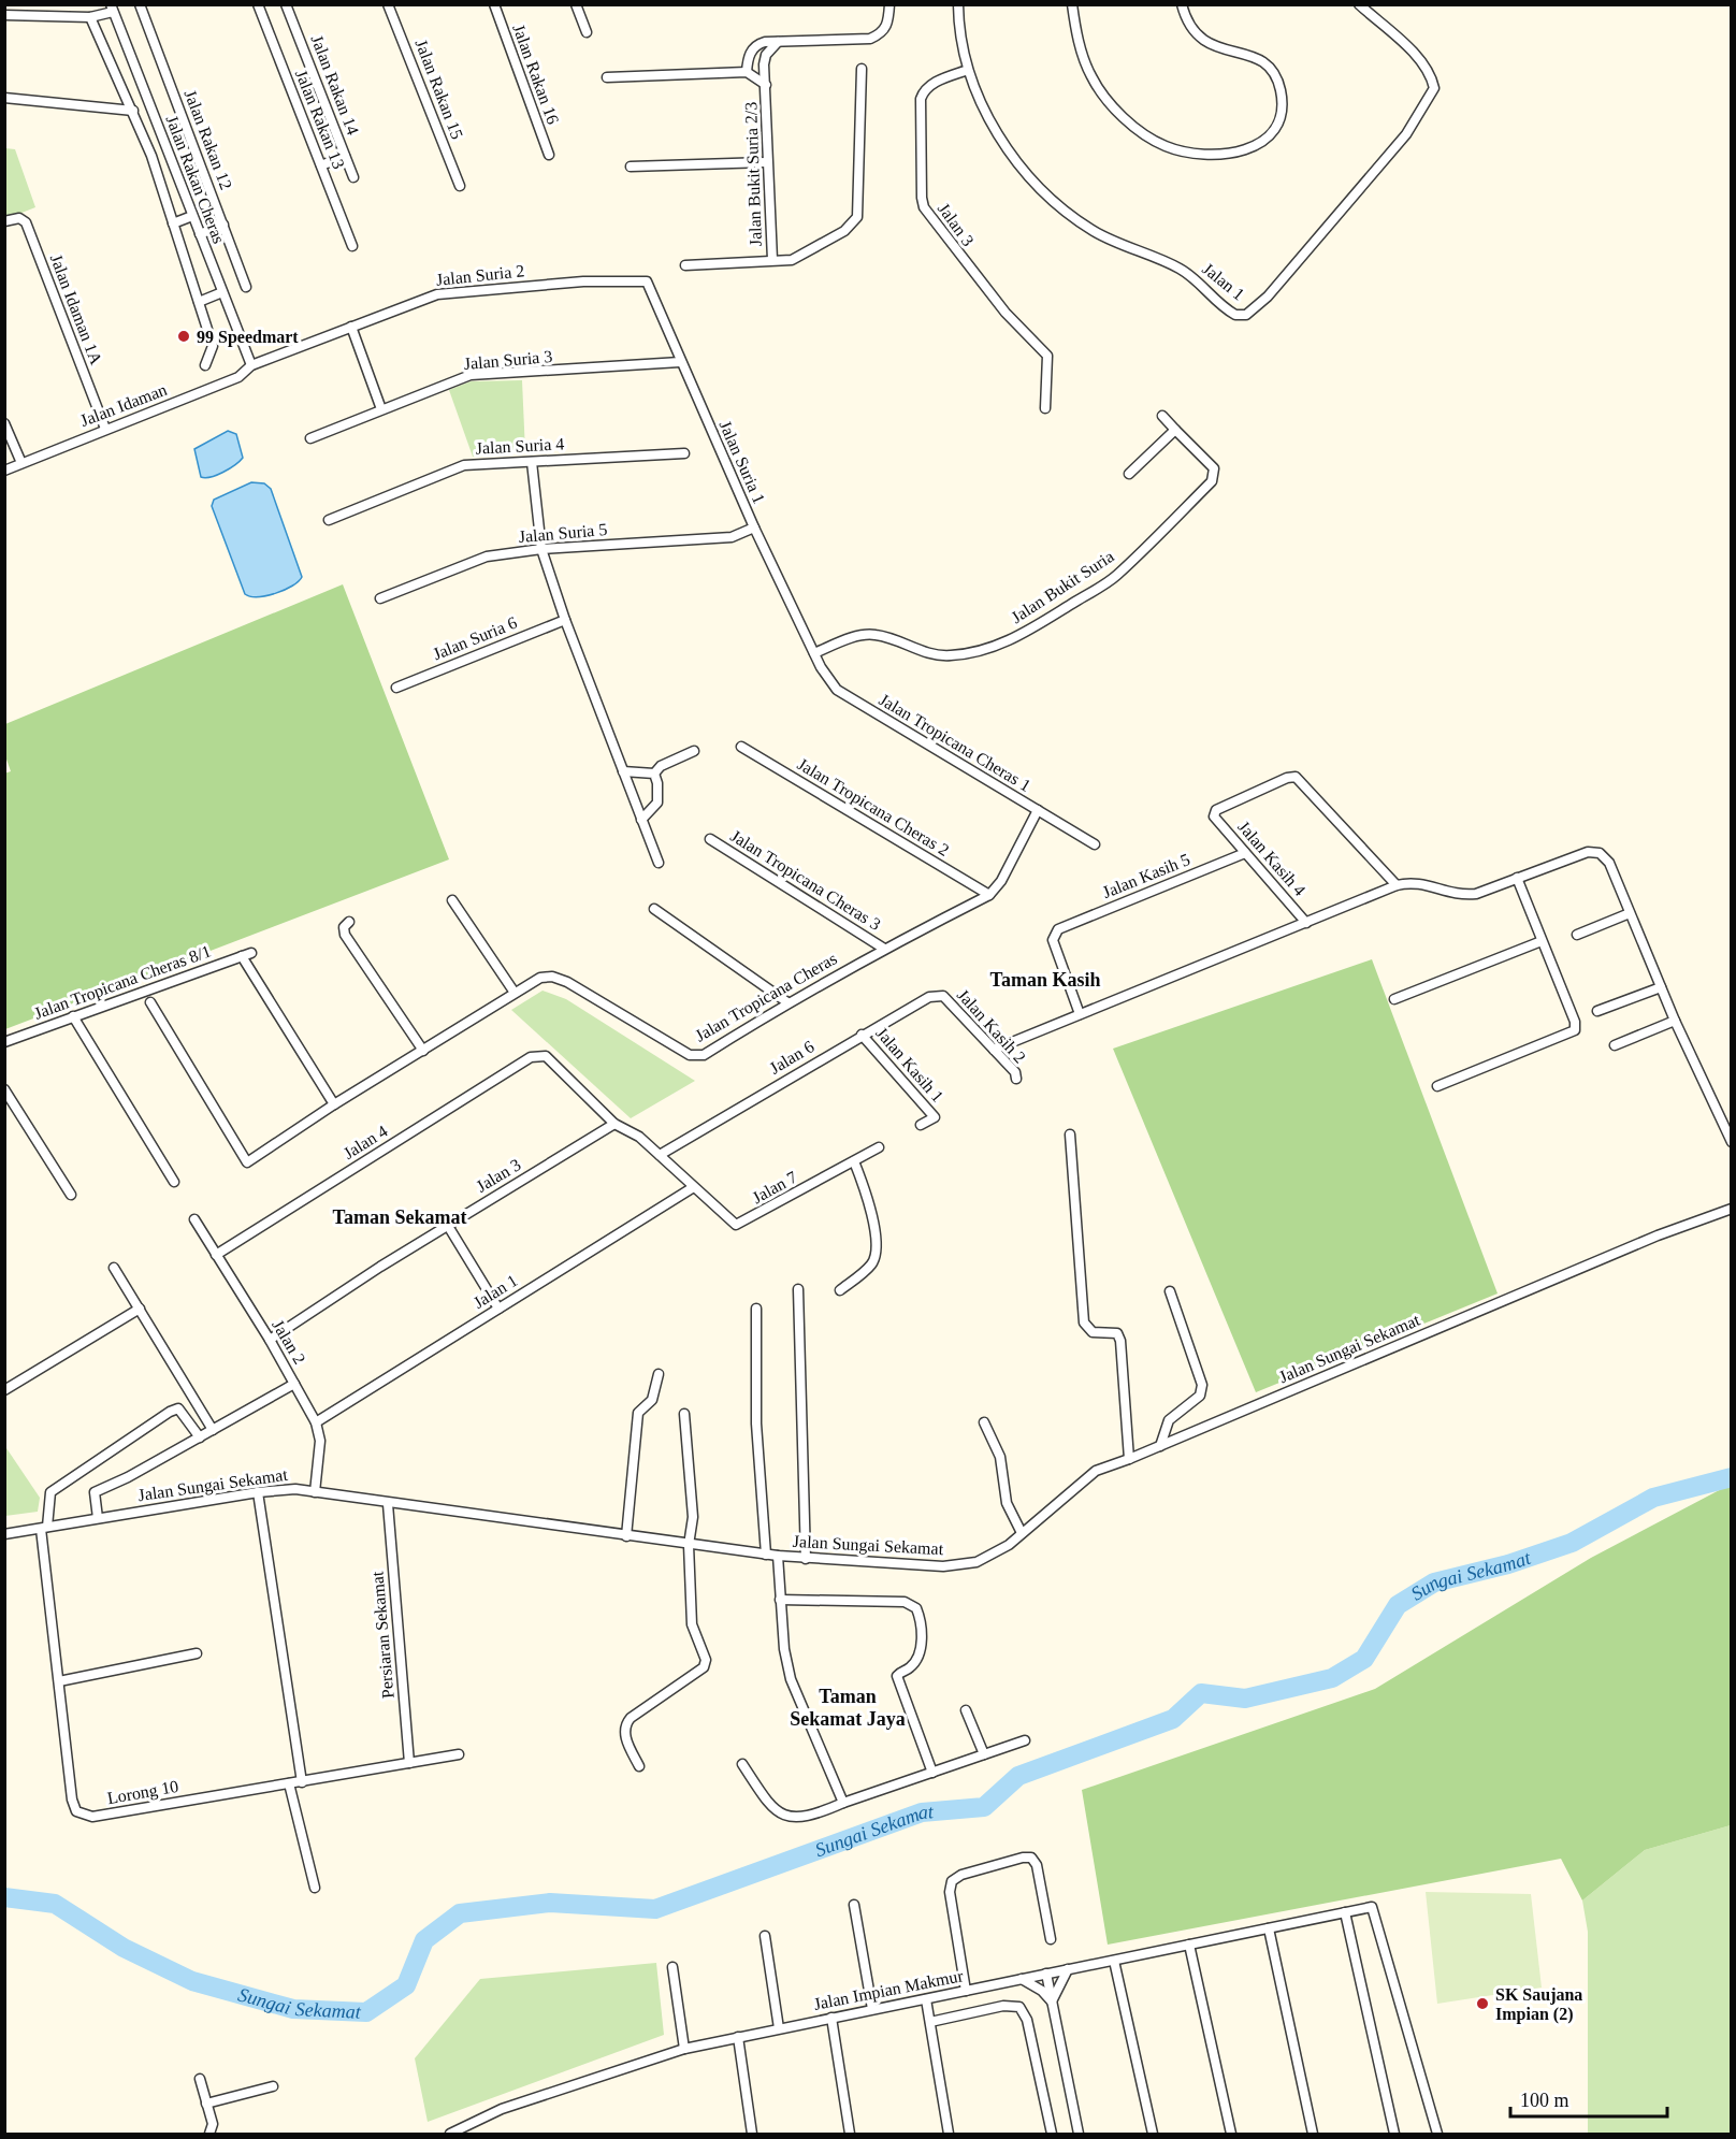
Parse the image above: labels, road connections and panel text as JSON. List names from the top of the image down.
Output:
{
  "streets": {
    "street": [
      "Jalan Rakan 16",
      "Jalan Rakan 14",
      "Jalan Rakan 15",
      "Jalan Rakan 13",
      "Jalan Rakan 12",
      "Jalan Bukit Suria 2/3",
      "Jalan Rakan Cheras",
      "Jalan 3",
      "Jalan Suria 2",
      "Jalan 1",
      "Jalan Idaman 1A",
      "Jalan Suria 3",
      "Jalan Idaman",
      "Jalan Suria 4",
      "Jalan Suria 1",
      "Jalan Suria 5",
      "Jalan Bukit Suria",
      "Jalan Suria 6",
      "Jalan Tropicana Cheras 1",
      "Jalan Tropicana Cheras 2",
      "Jalan Kasih 4",
      "Jalan Kasih 5",
      "Jalan Tropicana Cheras 3",
      "Jalan Tropicana Cheras 8/1",
      "Jalan Tropicana Cheras",
      "Jalan Kasih 2",
      "Jalan 6",
      "Jalan Kasih 1",
      "Jalan 4",
      "Jalan 7",
      "Jalan 2",
      "Jalan Sungai Sekamat",
      "Persiaran Sekamat",
      "Lorong 10",
      "Jalan Impian Makmur"
    ]
  },
  "crossings": [
    ["Jalan Rakan Cheras", "Jalan Suria 2"],
    ["Jalan Rakan Cheras", "Jalan Idaman"],
    ["Jalan 3", "Jalan 1"],
    ["Jalan 3", "Jalan 4"],
    ["Jalan 3", "Jalan 2"],
    ["Jalan Suria 2", "Jalan Idaman"],
    ["Jalan Suria 2", "Jalan Suria 1"],
    ["Jalan 1", "Jalan 7"],
    ["Jalan 1", "Jalan 2"],
    ["Jalan Idaman 1A", "Jalan Idaman"],
    ["Jalan Suria 3", "Jalan Suria 1"],
    ["Jalan Suria 1", "Jalan Suria 5"],
    ["Jalan Suria 1", "Jalan Bukit Suria"],
    ["Jalan Suria 1", "Jalan Tropicana Cheras 1"],
    ["Jalan Bukit Suria", "Jalan Tropicana Cheras 1"],
    ["Jalan Tropicana Cheras 1", "Jalan Tropicana Cheras"],
    ["Jalan Tropicana Cheras 2", "Jalan Tropicana Cheras"],
    ["Jalan Kasih 4", "Jalan Kasih 5"],
    ["Jalan Tropicana Cheras 3", "Jalan Tropicana Cheras"],
    ["Jalan Tropicana Cheras 8/1", "Jalan Tropicana Cheras"],
    ["Jalan Kasih 2", "Jalan 6"],
    ["Jalan 6", "Jalan Kasih 1"],
    ["Jalan 4", "Jalan 2"],
    ["Jalan 2", "Jalan Sungai Sekamat"],
    ["Jalan Sungai Sekamat", "Persiaran Sekamat"],
    ["Jalan Sungai Sekamat", "Lorong 10"],
    ["Persiaran Sekamat", "Lorong 10"]
  ],
  "districts": ["Taman Kasih", "Taman Sekamat", "Taman Sekamat Jaya"],
  "water": ["Sungai Sekamat"],
  "places": ["99 Speedmart", "SK Saujana Impian (2)"],
  "scale_bar": "100 m"
}
